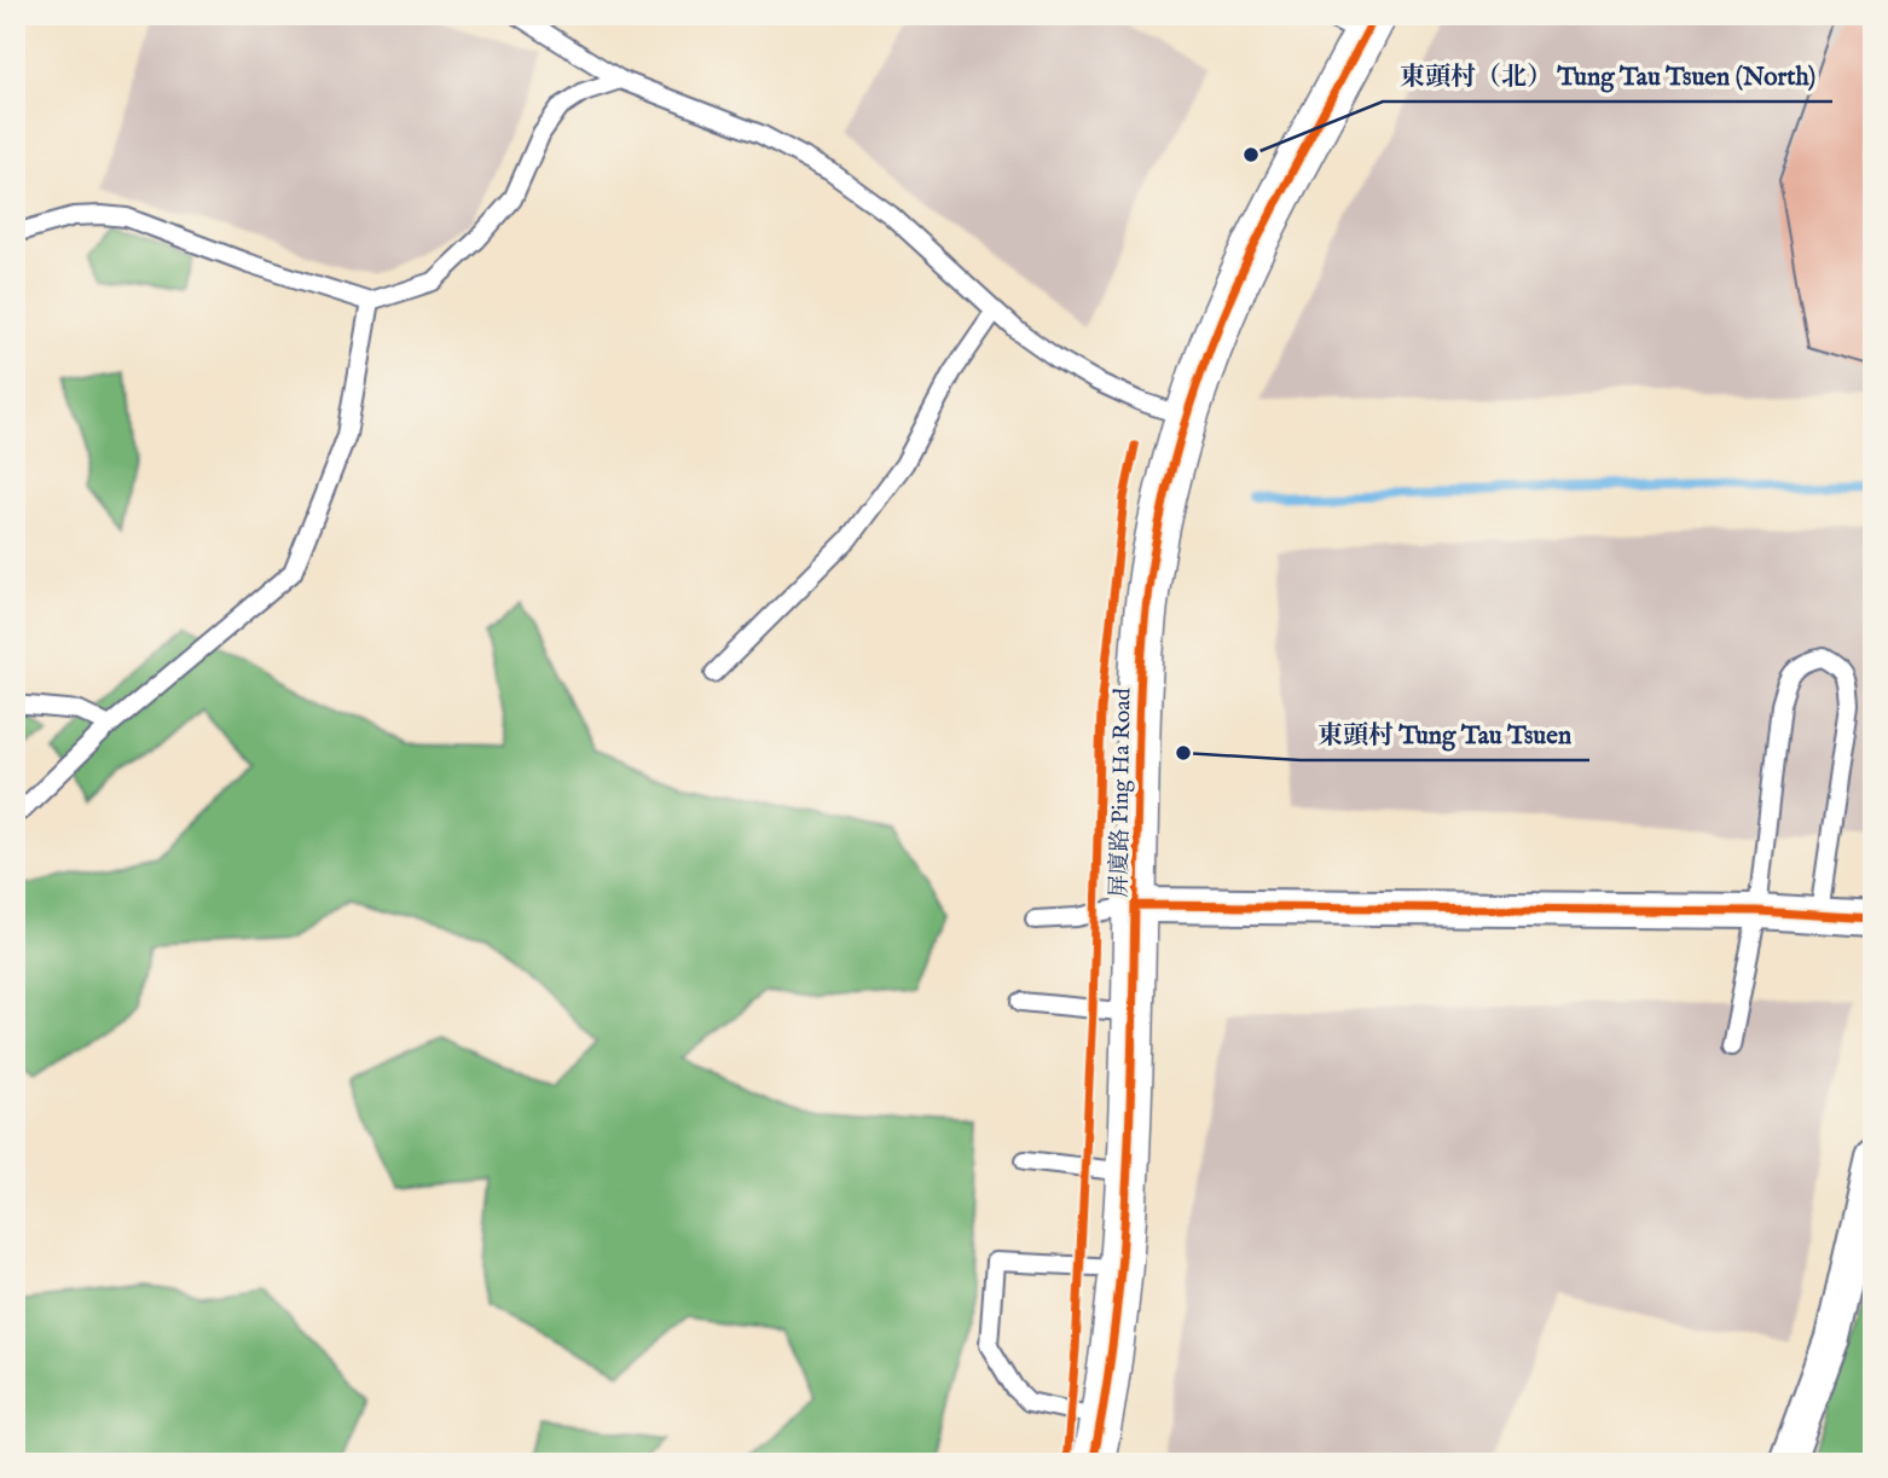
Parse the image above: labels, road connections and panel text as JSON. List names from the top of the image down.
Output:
{
  "streets": {
    "street": ["屏廈路 Ping Ha Road"]
  },
  "places": ["東頭村（北） Tung Tau Tsuen (North)", "東頭村 Tung Tau Tsuen"]
}
